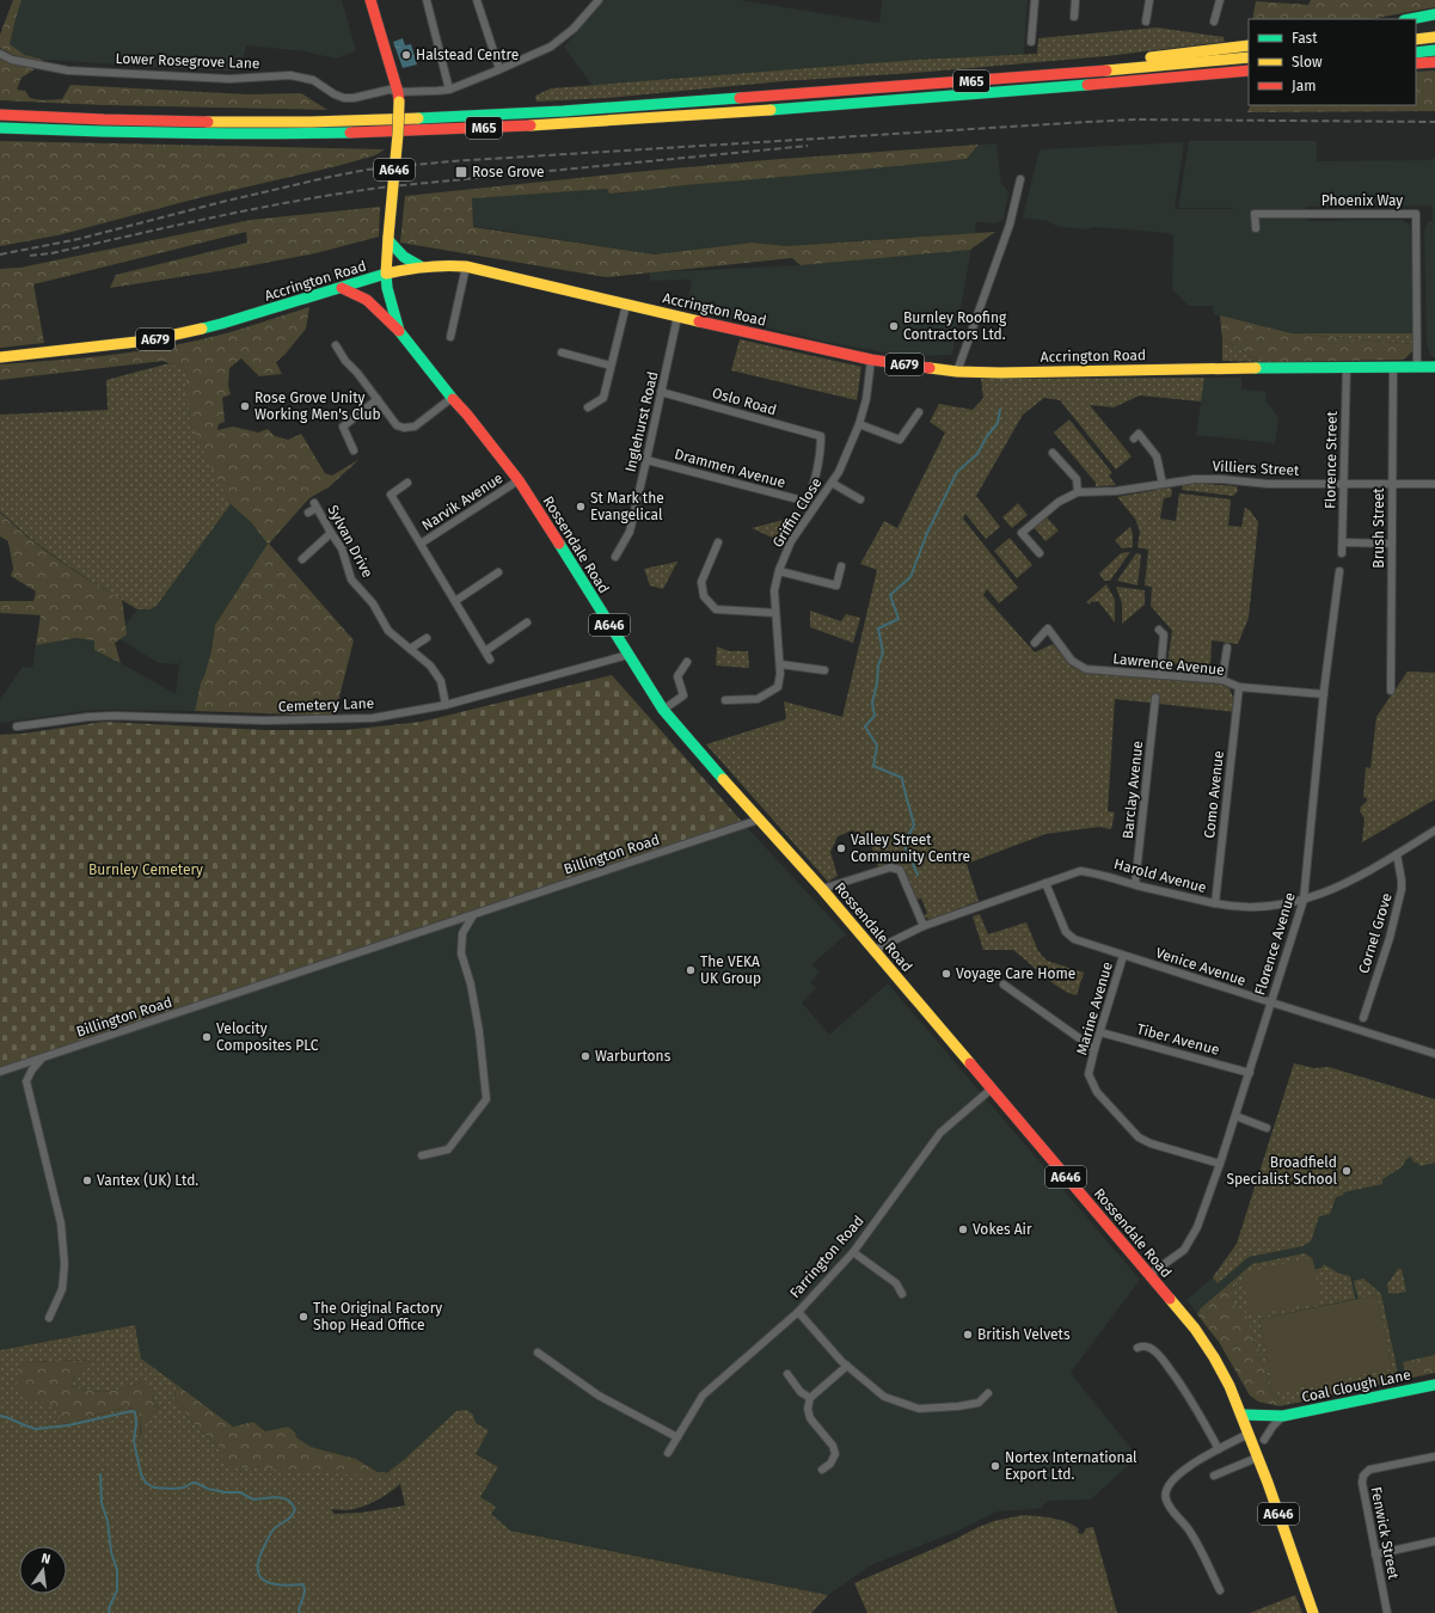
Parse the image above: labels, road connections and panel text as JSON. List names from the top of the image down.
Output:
{
  "streets": {
    "main road": [
      "M65",
      "A646",
      "Accrington Road",
      "A679",
      "Rossendale Road",
      "Coal Clough Lane"
    ],
    "street": [
      "Lower Rosegrove Lane",
      "Phoenix Way",
      "Oslo Road",
      "Inglehurst Road",
      "Florence Street",
      "Drammen Avenue",
      "Villiers Street",
      "Narvik Avenue",
      "Griffin Close",
      "Brush Street",
      "Sylvan Drive",
      "Lawrence Avenue",
      "Cemetery Lane",
      "Barclay Avenue",
      "Como Avenue",
      "Billington Road",
      "Harold Avenue",
      "Cornel Grove",
      "Florence Avenue",
      "Venice Avenue",
      "Marine Avenue",
      "Tiber Avenue",
      "Farrington Road",
      "Fenwick Street"
    ]
  },
  "crossings": [
    ["Lower Rosegrove Lane", "A646"],
    ["A646", "Accrington Road"],
    ["A646", "Rossendale Road"],
    ["Phoenix Way", "Accrington Road"],
    ["Accrington Road", "Inglehurst Road"],
    ["Accrington Road", "Florence Street"],
    ["Accrington Road", "Griffin Close"],
    ["Accrington Road", "Brush Street"],
    ["Accrington Road", "Rossendale Road"],
    ["Oslo Road", "Inglehurst Road"],
    ["Oslo Road", "Drammen Avenue"],
    ["Inglehurst Road", "Drammen Avenue"],
    ["Florence Street", "Villiers Street"],
    ["Villiers Street", "Brush Street"],
    ["Narvik Avenue", "Rossendale Road"],
    ["Sylvan Drive", "Cemetery Lane"],
    ["Rossendale Road", "Cemetery Lane"],
    ["Rossendale Road", "Billington Road"],
    ["Rossendale Road", "Harold Avenue"],
    ["Rossendale Road", "Florence Avenue"],
    ["Rossendale Road", "Farrington Road"],
    ["Rossendale Road", "Coal Clough Lane"],
    ["Lawrence Avenue", "Como Avenue"],
    ["Lawrence Avenue", "Florence Avenue"],
    ["Barclay Avenue", "Harold Avenue"],
    ["Como Avenue", "Harold Avenue"],
    ["Harold Avenue", "Cornel Grove"],
    ["Harold Avenue", "Florence Avenue"],
    ["Harold Avenue", "Venice Avenue"],
    ["Florence Avenue", "Venice Avenue"],
    ["Florence Avenue", "Marine Avenue"],
    ["Florence Avenue", "Tiber Avenue"],
    ["Venice Avenue", "Marine Avenue"],
    ["Marine Avenue", "Tiber Avenue"]
  ],
  "parks": ["Burnley Cemetery"],
  "places": {
    "other": [
      "Halstead Centre",
      "Burnley Roofing Contractors Ltd.",
      "Rose Grove Unity Working Men's Club",
      "St Mark the Evangelical",
      "Valley Street Community Centre",
      "The VEKA UK Group",
      "Voyage Care Home",
      "Velocity Composites PLC",
      "Warburtons",
      "Broadfield Specialist School",
      "Vantex (UK) Ltd.",
      "Vokes Air",
      "The Original Factory Shop Head Office",
      "British Velvets",
      "Nortex International Export Ltd."
    ],
    "transit": ["Rose Grove"]
  },
  "legend": ["Fast", "Slow", "Jam"],
  "north": "top"
}
